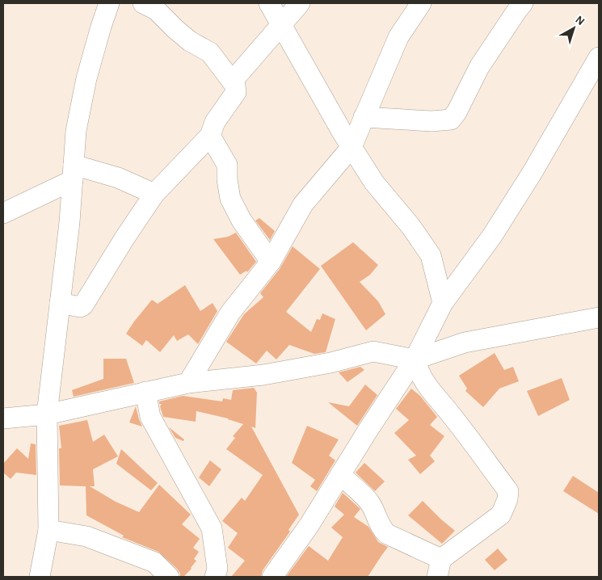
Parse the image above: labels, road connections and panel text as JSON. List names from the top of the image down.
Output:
{
  "north": "top right"
}
